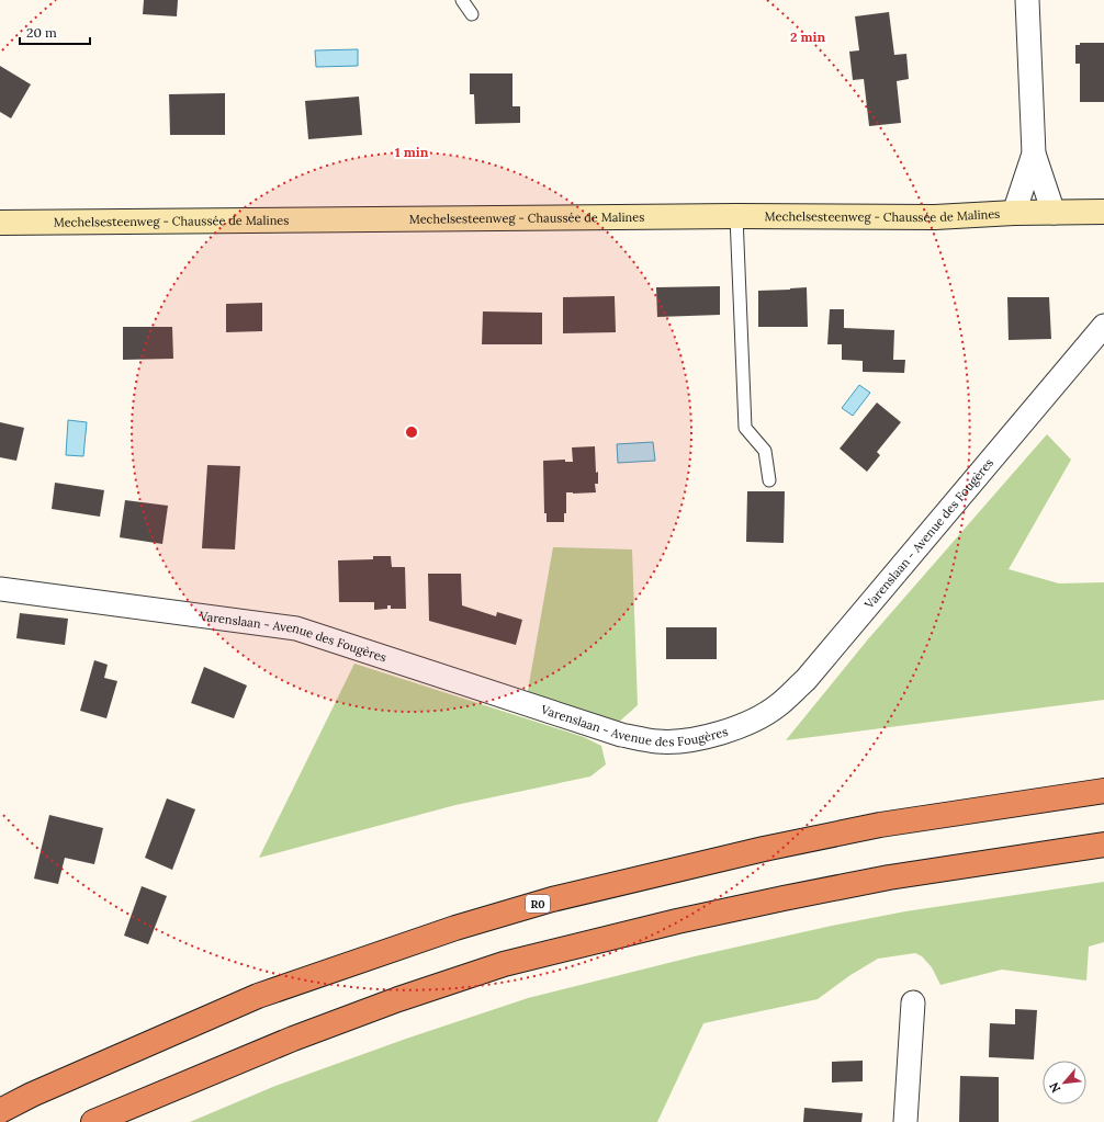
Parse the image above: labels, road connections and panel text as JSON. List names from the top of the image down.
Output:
{
  "streets": {
    "highway": ["R0"],
    "main road": ["Mechelsesteenweg - Chaussée de Malines"],
    "street": ["Varenslaan - Avenue des Fougères"]
  },
  "scale_bar": "20 m",
  "north": "bottom left",
  "rings": ["2 min", "1 min"]
}
